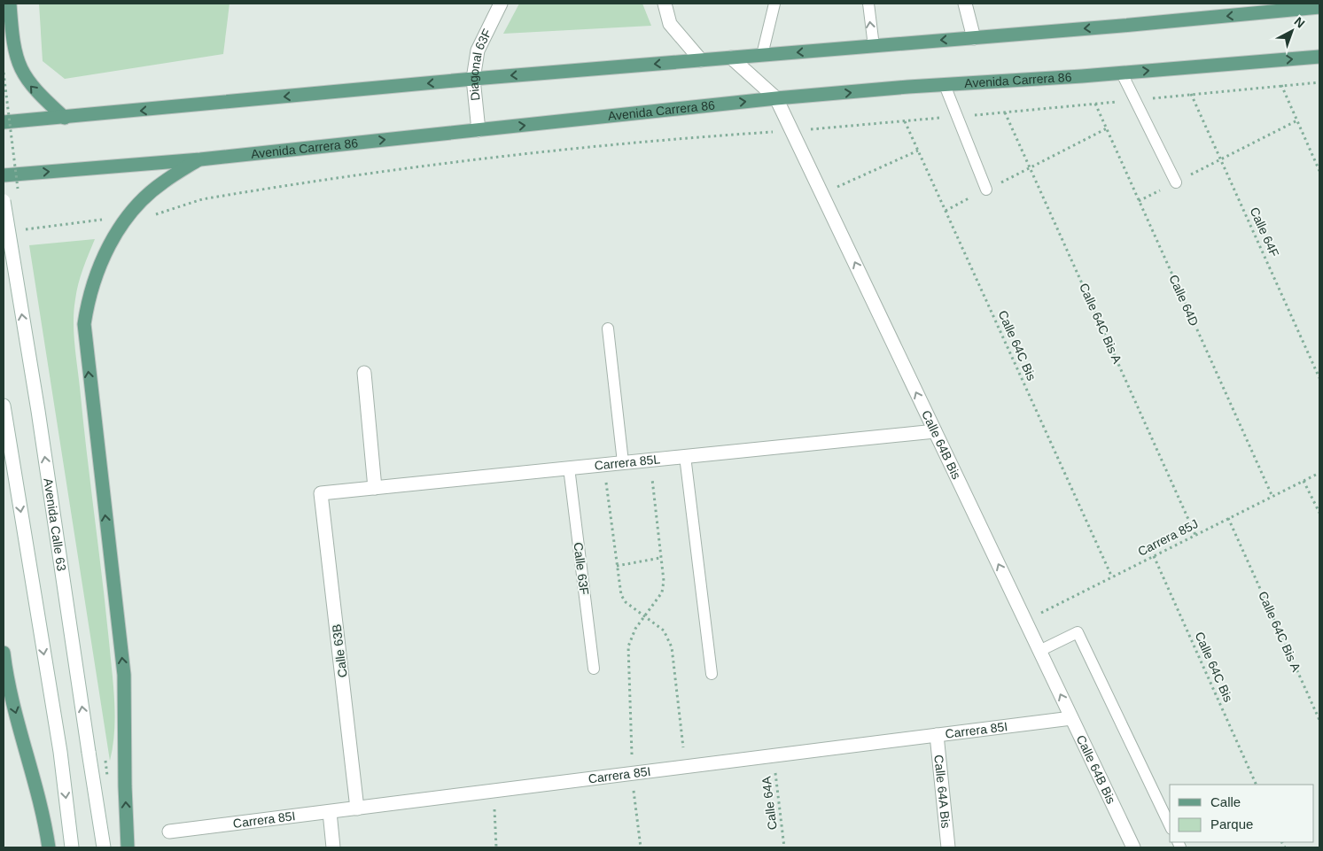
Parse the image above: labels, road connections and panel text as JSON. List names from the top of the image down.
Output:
{
  "streets": {
    "main road": ["Avenida Carrera 86"],
    "street": [
      "Diagonal 63F",
      "Calle 64B Bis",
      "Carrera 85L",
      "Avenida Calle 63",
      "Calle 63B",
      "Carrera 85I",
      "Calle 64A Bis"
    ],
    "lane": ["Calle 63F"],
    "path": [
      "Calle 64F",
      "Calle 64D",
      "Calle 64C Bis A",
      "Calle 64C Bis",
      "Carrera 85J",
      "Calle 64A"
    ]
  },
  "crossings": [
    ["Diagonal 63F", "Avenida Carrera 86"],
    ["Avenida Carrera 86", "Calle 64B Bis"],
    ["Calle 64D", "Carrera 85J"],
    ["Calle 64C Bis A", "Carrera 85J"],
    ["Calle 64C Bis", "Carrera 85J"],
    ["Calle 64B Bis", "Carrera 85L"],
    ["Calle 64B Bis", "Carrera 85J"],
    ["Calle 64B Bis", "Carrera 85I"],
    ["Carrera 85L", "Calle 63F"],
    ["Carrera 85L", "Calle 63B"],
    ["Calle 63B", "Carrera 85I"],
    ["Carrera 85I", "Calle 64A Bis"],
    ["Carrera 85I", "Calle 64A"]
  ],
  "one_way": ["Calle 64B Bis"],
  "legend": ["Calle", "Parque"],
  "north": "top right"
}
